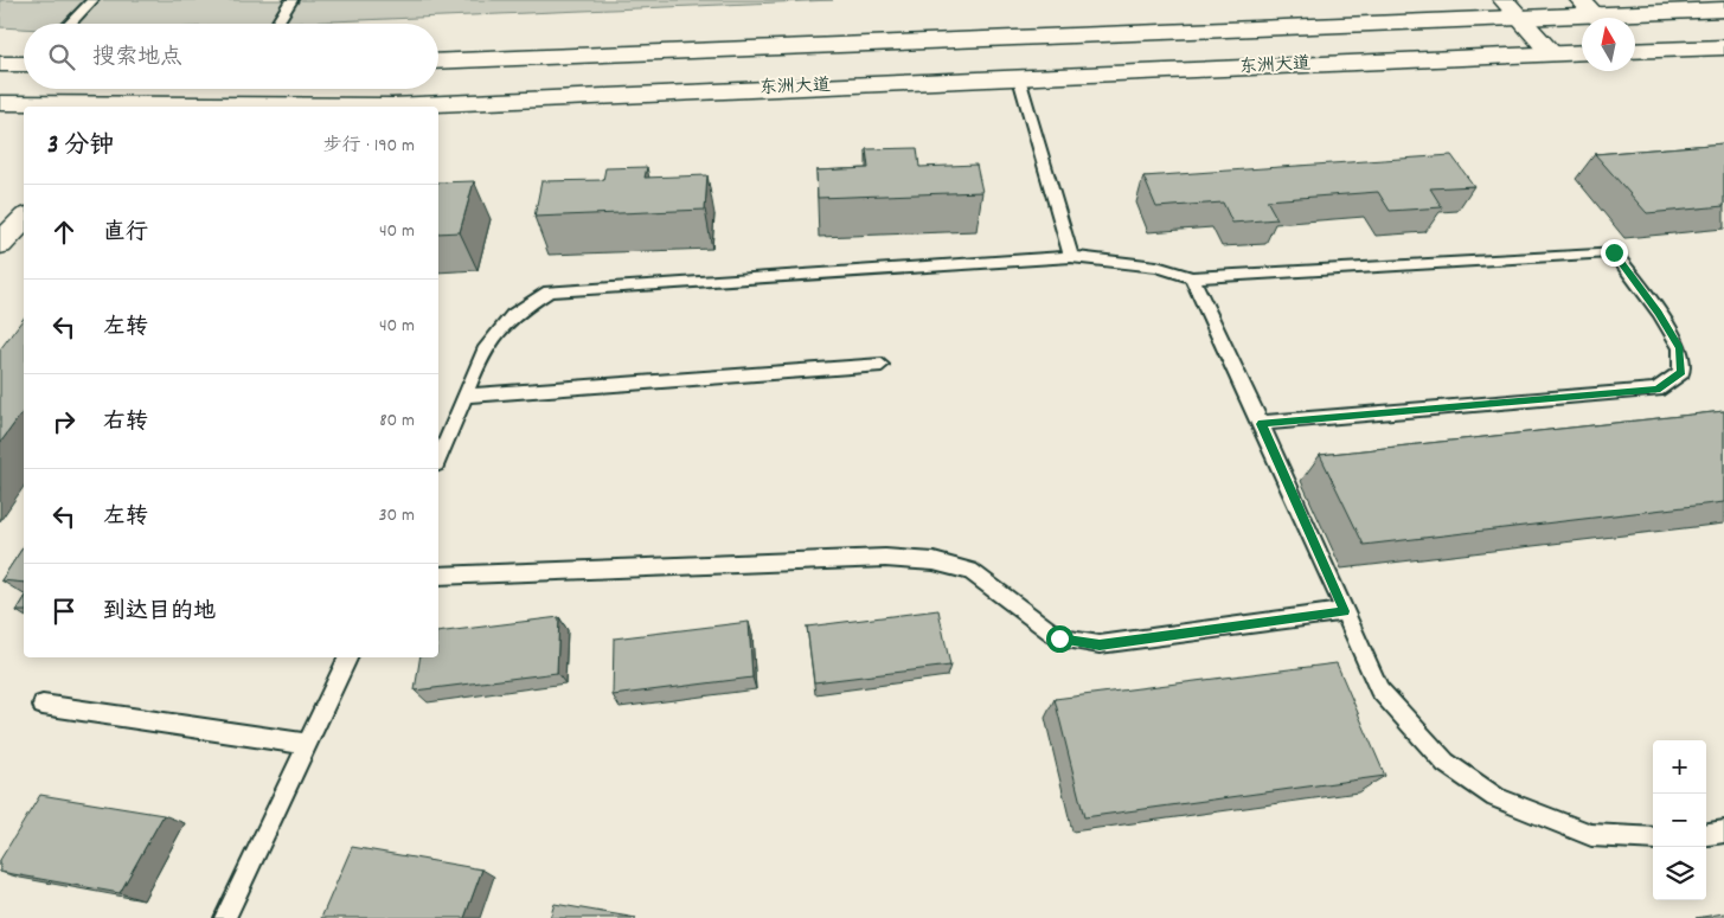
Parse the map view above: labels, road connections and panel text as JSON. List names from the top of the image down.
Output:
{
  "streets": {
    "main road": ["东洲大道"]
  },
  "north": "top",
  "page": {
    "search": "搜索地点",
    "heading": ["3 分钟", "步行 · 190 m"],
    "list": [
      ["直行", "40 m"],
      ["左转", "40 m"],
      ["右转", "80 m"],
      ["左转", "30 m"],
      "到达目的地"
    ],
    "map_buttons": ["+", "−"]
  }
}
